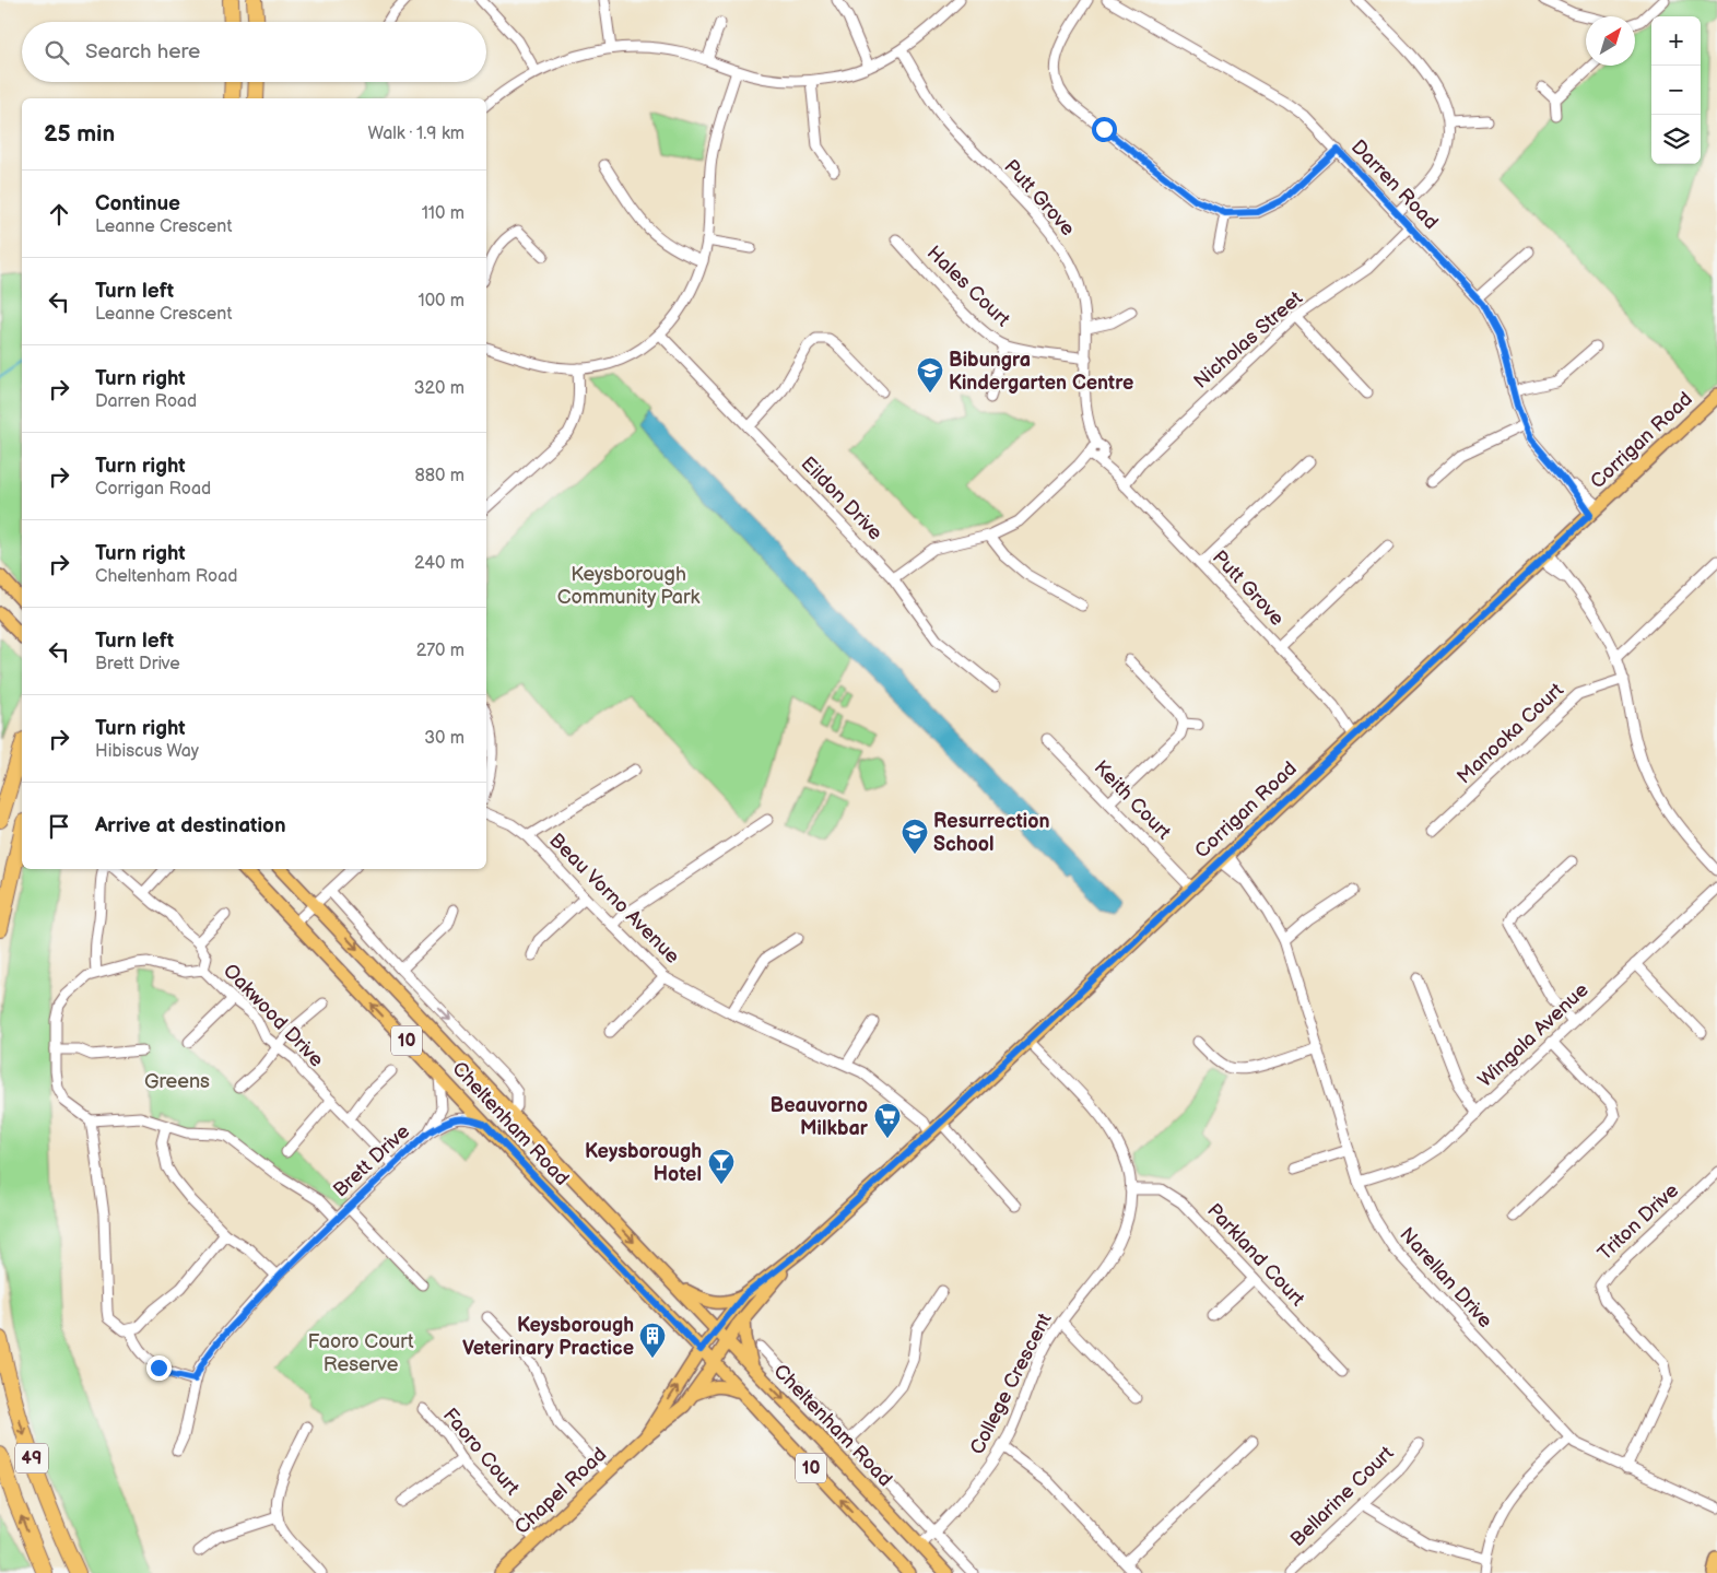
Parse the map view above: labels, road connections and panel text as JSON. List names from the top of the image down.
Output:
{
  "streets": {
    "highway": ["49"],
    "main road": [
      "Corrigan Road",
      "10",
      "Cheltenham Road",
      "Chapel Road"
    ],
    "street": [
      "Darren Road",
      "Putt Grove",
      "Hales Court",
      "Nicholas Street",
      "Eildon Drive",
      "Manooka Court",
      "Keith Court",
      "Beau Vorno Avenue",
      "Oakwood Drive",
      "Wingala Avenue",
      "Brett Drive",
      "Triton Drive",
      "Parkland Court",
      "Narellan Drive",
      "College Crescent",
      "Faoro Court",
      "Bellarine Court"
    ]
  },
  "crossings": [
    ["Darren Road", "Nicholas Street"],
    ["Darren Road", "Corrigan Road"],
    ["Putt Grove", "Hales Court"],
    ["Putt Grove", "Nicholas Street"],
    ["Putt Grove", "Corrigan Road"],
    ["Corrigan Road", "Keith Court"],
    ["Corrigan Road", "Beau Vorno Avenue"],
    ["Corrigan Road", "Cheltenham Road"],
    ["Corrigan Road", "Narellan Drive"],
    ["Corrigan Road", "College Crescent"],
    ["Corrigan Road", "Chapel Road"],
    ["Oakwood Drive", "Brett Drive"],
    ["Wingala Avenue", "Narellan Drive"],
    ["Cheltenham Road", "Brett Drive"],
    ["Cheltenham Road", "College Crescent"],
    ["Cheltenham Road", "Chapel Road"],
    ["Triton Drive", "Narellan Drive"],
    ["Parkland Court", "College Crescent"],
    ["Faoro Court", "Chapel Road"]
  ],
  "parks": ["Keysborough Community Park", "Greens", "Faoro Court Reserve"],
  "places": {
    "school or university": ["Bibungra Kindergarten Centre", "Resurrection School"],
    "supermarket": ["Beauvorno Milkbar"],
    "bar": ["Keysborough Hotel"],
    "building": ["Keysborough Veterinary Practice"]
  },
  "north": "top right",
  "page": {
    "map_buttons": ["+", "−"],
    "search": "Search here",
    "heading": ["25 min", "Walk · 1.9 km"],
    "list": [
      ["Continue", "Leanne Crescent", "110 m"],
      ["Turn left", "Leanne Crescent", "100 m"],
      ["Turn right", "Darren Road", "320 m"],
      ["Turn right", "Corrigan Road", "880 m"],
      ["Turn right", "Cheltenham Road", "240 m"],
      ["Turn left", "Brett Drive", "270 m"],
      ["Turn right", "Hibiscus Way", "30 m"],
      "Arrive at destination"
    ]
  }
}
